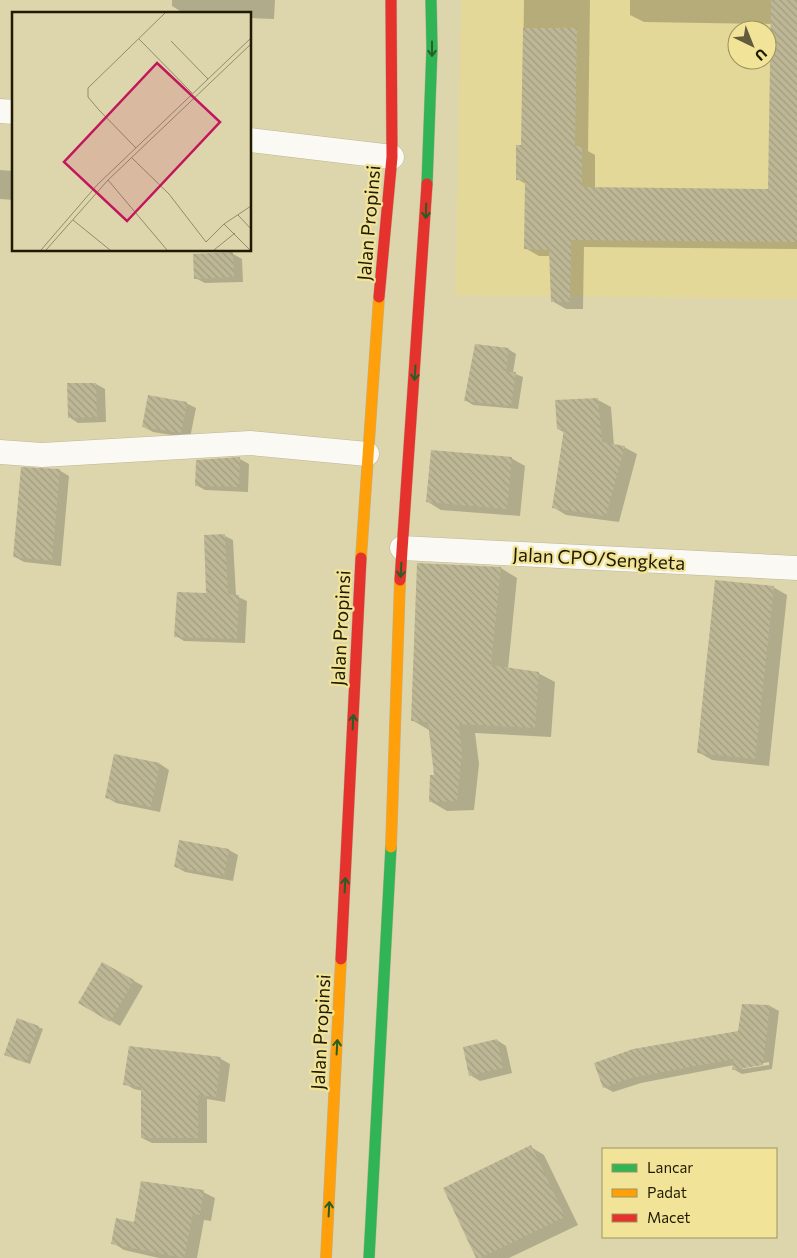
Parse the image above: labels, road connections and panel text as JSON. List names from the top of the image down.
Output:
{
  "streets": {
    "highway": ["Jalan Propinsi"],
    "street": ["Jalan CPO/Sengketa"]
  },
  "legend": ["Lancar", "Padat", "Macet"],
  "north": "bottom right"
}
